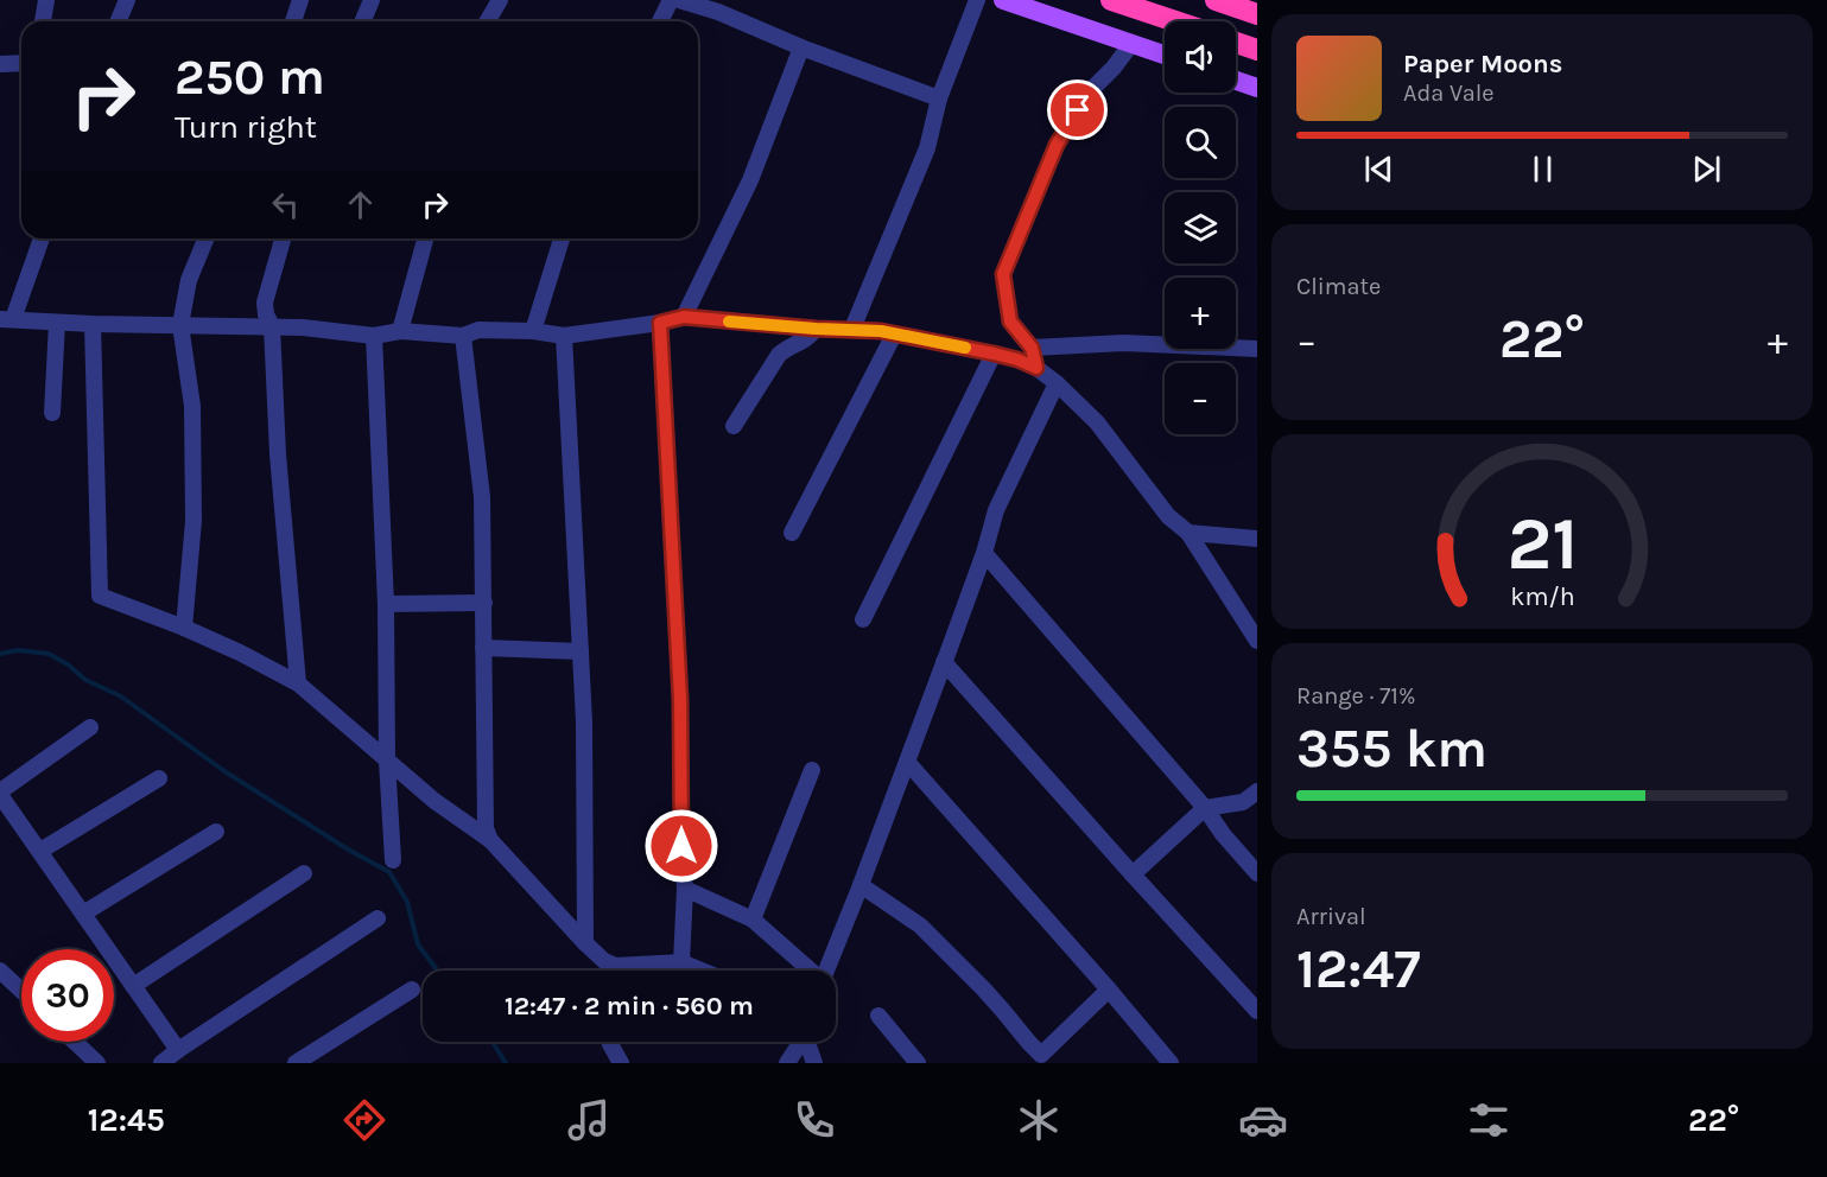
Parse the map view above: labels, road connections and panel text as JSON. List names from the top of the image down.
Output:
{
  "page": {
    "map_buttons": ["+", "−"],
    "turn": ["250 m", "Turn right"],
    "song": ["Paper Moons", "Ada Vale"],
    "tile": [
      "Climate",
      ["Range · 71%", "355 km"],
      ["Arrival", "12:47"]
    ],
    "heat": ["−", "22°", "+"],
    "limit": "30",
    "trip": "12:47 · 2 min · 560 m",
    "tabs": ["12:45", "22°"],
    "gauge": ["21", "km/h"]
  }
}
